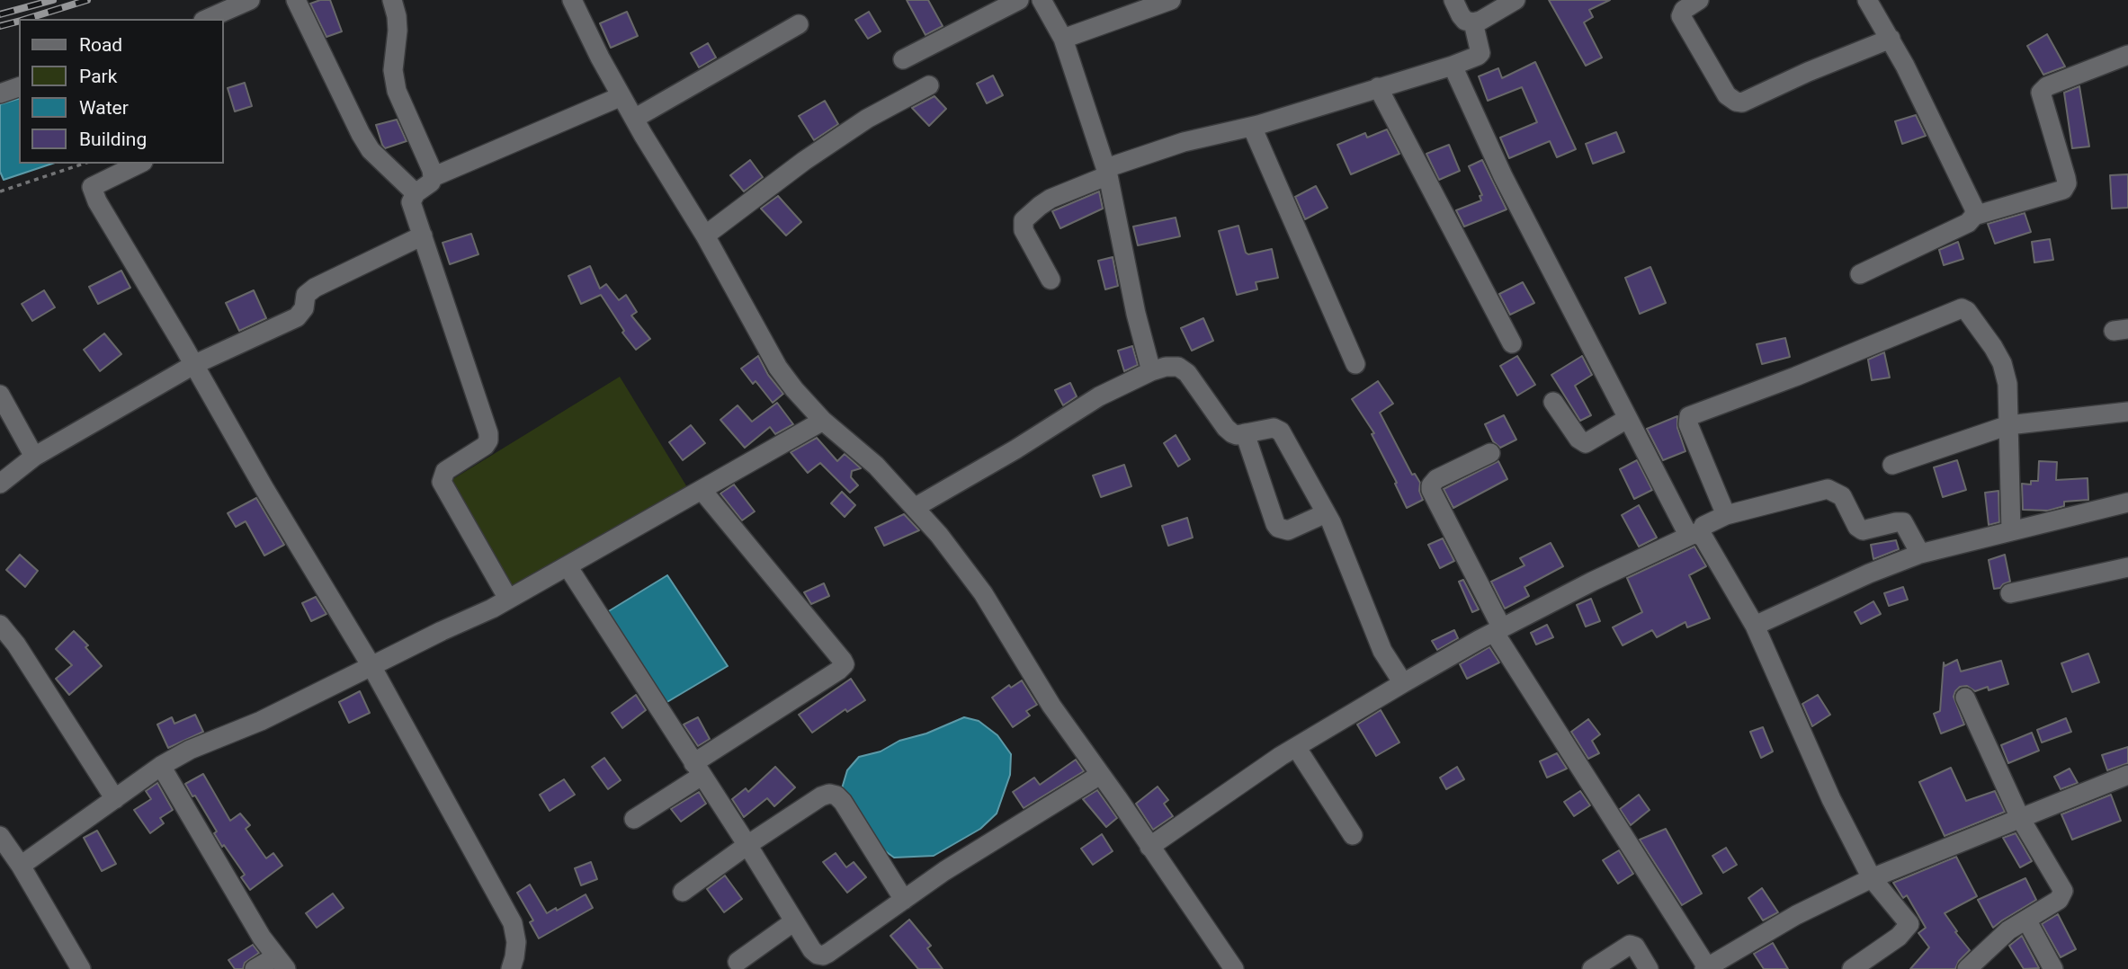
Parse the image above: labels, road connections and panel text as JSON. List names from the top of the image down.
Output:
{
  "legend": [
    "Road",
    "Park",
    "Water",
    "Building"
  ]
}
